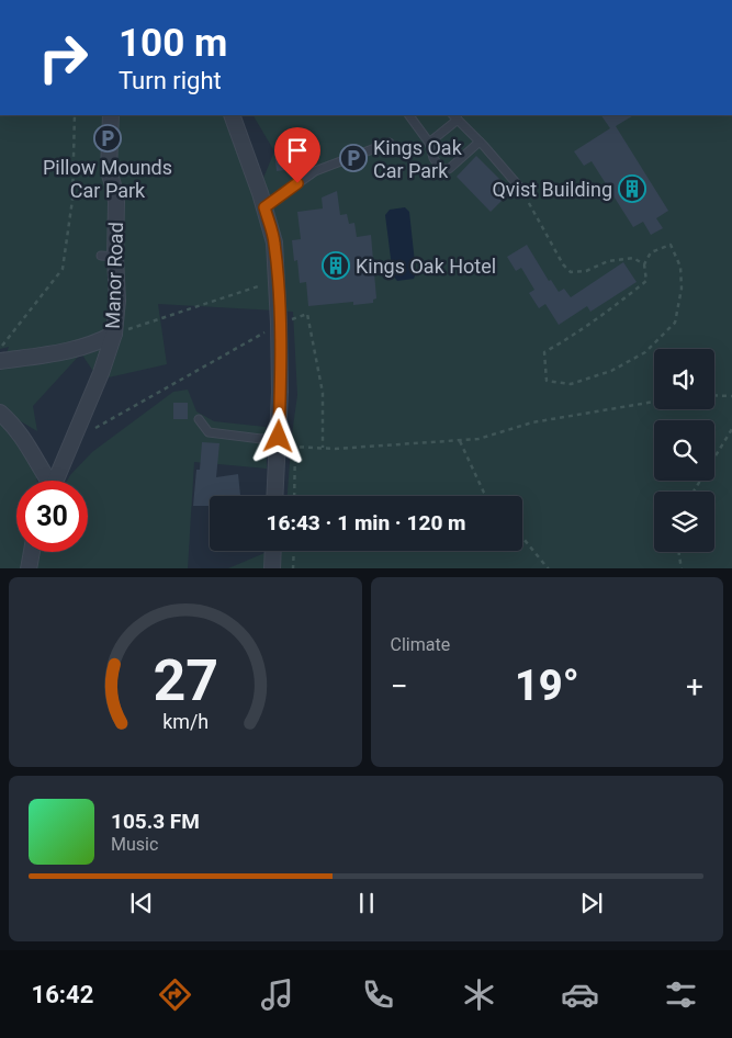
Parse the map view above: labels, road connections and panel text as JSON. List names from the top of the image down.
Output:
{
  "streets": {
    "street": ["Manor Road"]
  },
  "places": {
    "parking": ["Pillow Mounds Car Park", "Kings Oak Car Park"],
    "building": ["Qvist Building", "Kings Oak Hotel"]
  },
  "page": {
    "turn": ["100 m", "Turn right"],
    "limit": "30",
    "trip": "16:43 · 1 min · 120 m",
    "tile": "Climate",
    "heat": ["−", "19°", "+"],
    "song": ["105.3 FM", "Music"],
    "tabs": "16:42",
    "gauge": ["27", "km/h"]
  }
}
